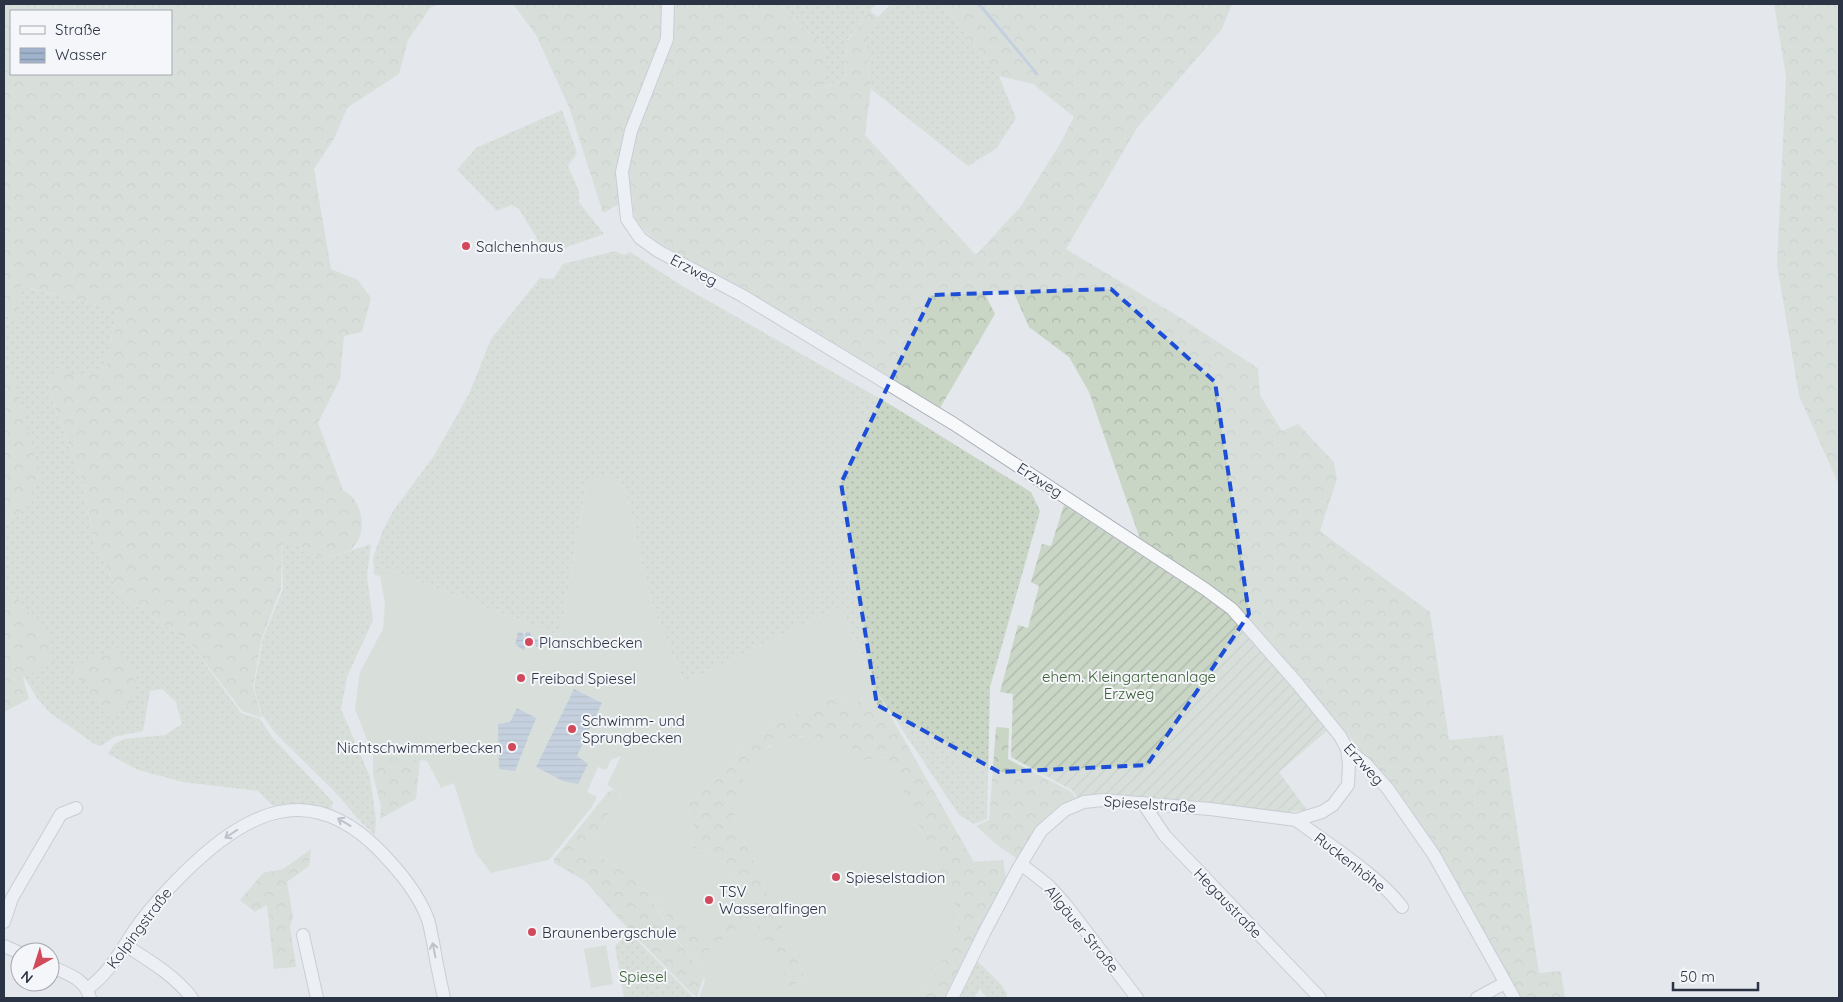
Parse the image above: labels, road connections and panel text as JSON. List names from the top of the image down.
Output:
{
  "streets": {
    "street": [
      "Erzweg",
      "Spieselstraße",
      "Ruckenhöhe",
      "Hegaustraße",
      "Kolpingstraße",
      "Allgäuer Straße"
    ]
  },
  "crossings": [
    ["Erzweg", "Spieselstraße"],
    ["Spieselstraße", "Ruckenhöhe"],
    ["Spieselstraße", "Hegaustraße"],
    ["Spieselstraße", "Allgäuer Straße"]
  ],
  "parks": ["ehem. Kleingartenanlage Erzweg", "Spiesel"],
  "places": [
    "Salchenhaus",
    "Planschbecken",
    "Freibad Spiesel",
    "Schwimm- und Sprungbecken",
    "Nichtschwimmerbecken",
    "Spieselstadion",
    "TSV Wasseralfingen",
    "Braunenbergschule"
  ],
  "legend": ["Straße", "Wasser"],
  "scale_bar": "50 m",
  "north": "bottom left"
}
